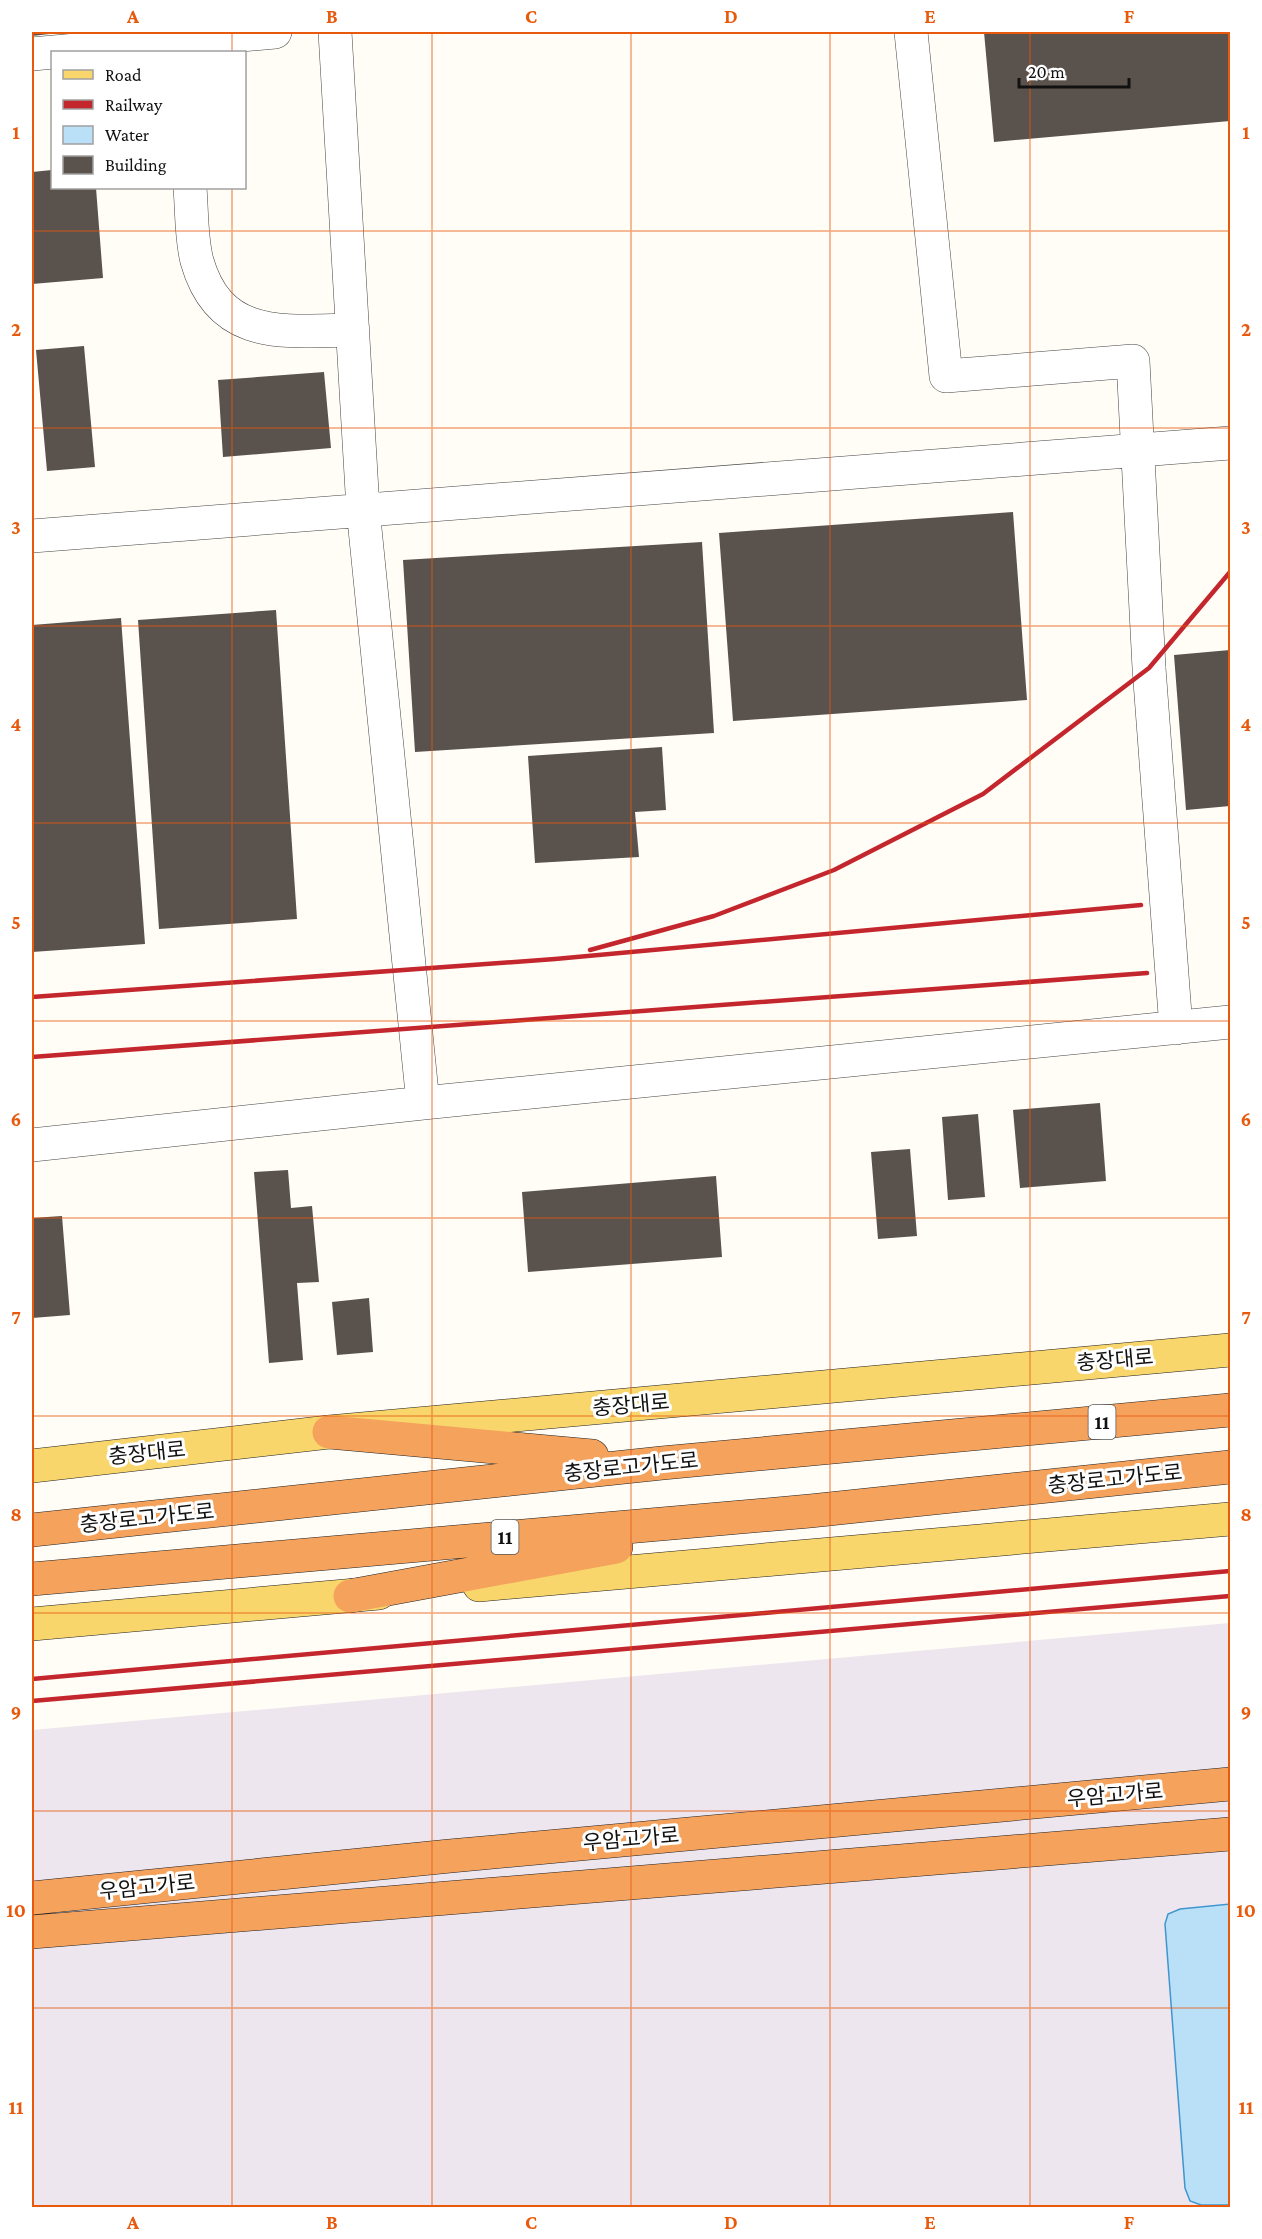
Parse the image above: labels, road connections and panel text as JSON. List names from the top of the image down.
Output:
{
  "streets": {
    "highway": ["11", "충장로고가도로", "우암고가로"],
    "main road": ["충장대로"]
  },
  "legend": [
    "Road",
    "Railway",
    "Water",
    "Building"
  ],
  "scale_bar": "20 m",
  "grid": {
    "columns": [
      "A",
      "B",
      "C",
      "D",
      "E",
      "F"
    ],
    "rows": [
      "1",
      "2",
      "3",
      "4",
      "5",
      "6",
      "7",
      "8",
      "9",
      "10",
      "11"
    ]
  }
}
